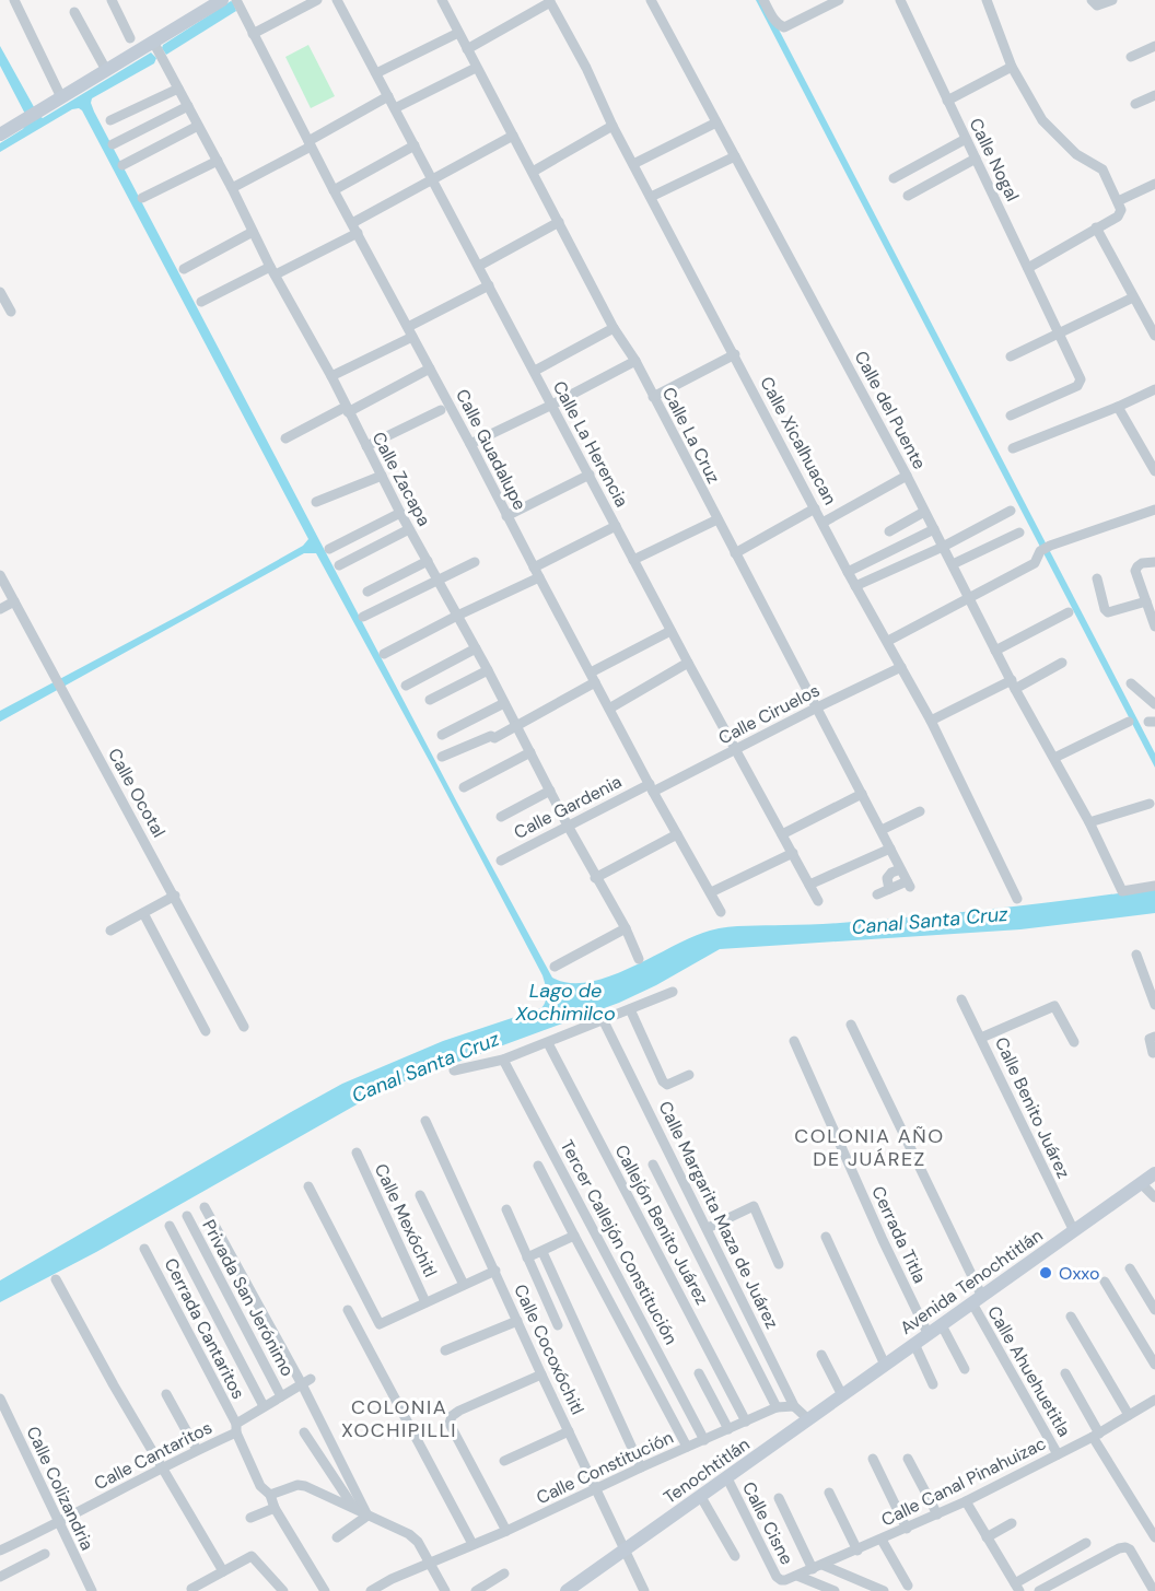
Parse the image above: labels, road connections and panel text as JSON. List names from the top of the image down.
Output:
{
  "streets": {
    "main road": ["Avenida Tenochtitlán", "Tenochtitlán"],
    "street": [
      "Calle Nogal",
      "Calle del Puente",
      "Calle La Cruz",
      "Calle Xicalhuacan",
      "Calle La Herencia",
      "Calle Guadalupe",
      "Calle Zacapa",
      "Calle Ciruelos",
      "Calle Ocotal",
      "Calle Gardenia",
      "Calle Benito Juárez",
      "Calle Margarita Maza de Juárez",
      "Calle Mexóchitl",
      "Callejón Benito Juárez",
      "Cerrada Titla",
      "Tercer Callejón Constitución",
      "Privada San Jerónimo",
      "Cerrada Cantaritos",
      "Calle Cocoxóchitl",
      "Calle Ahuehuetitla",
      "Calle Cantaritos",
      "Calle Constitución",
      "Calle Canal Pinahuizac",
      "Calle Colizandria",
      "Calle Cisne"
    ]
  },
  "crossings": [
    ["Calle La Cruz", "Calle Ciruelos"],
    ["Calle Xicalhuacan", "Calle Ciruelos"],
    ["Calle La Herencia", "Calle Ciruelos"],
    ["Calle Guadalupe", "Calle Ciruelos"],
    ["Calle Guadalupe", "Calle Gardenia"],
    ["Calle Zacapa", "Calle Gardenia"],
    ["Calle Ciruelos", "Calle Gardenia"],
    ["Calle Benito Juárez", "Avenida Tenochtitlán"],
    ["Calle Margarita Maza de Juárez", "Avenida Tenochtitlán"],
    ["Calle Margarita Maza de Juárez", "Calle Constitución"],
    ["Calle Margarita Maza de Juárez", "Tenochtitlán"],
    ["Callejón Benito Juárez", "Calle Constitución"],
    ["Cerrada Titla", "Avenida Tenochtitlán"],
    ["Tercer Callejón Constitución", "Calle Constitución"],
    ["Avenida Tenochtitlán", "Calle Ahuehuetitla"],
    ["Avenida Tenochtitlán", "Tenochtitlán"],
    ["Privada San Jerónimo", "Calle Cantaritos"],
    ["Cerrada Cantaritos", "Calle Cantaritos"],
    ["Calle Cocoxóchitl", "Calle Constitución"],
    ["Calle Cocoxóchitl", "Tenochtitlán"],
    ["Calle Ahuehuetitla", "Calle Canal Pinahuizac"],
    ["Calle Cantaritos", "Calle Colizandria"],
    ["Tenochtitlán", "Calle Cisne"],
    ["Calle Canal Pinahuizac", "Calle Cisne"]
  ],
  "districts": ["COLONIA AÑO DE JUÁREZ", "COLONIA XOCHIPILLI"],
  "water": ["Canal Santa Cruz", "Lago de Xochimilco"],
  "places": ["Oxxo"]
}
